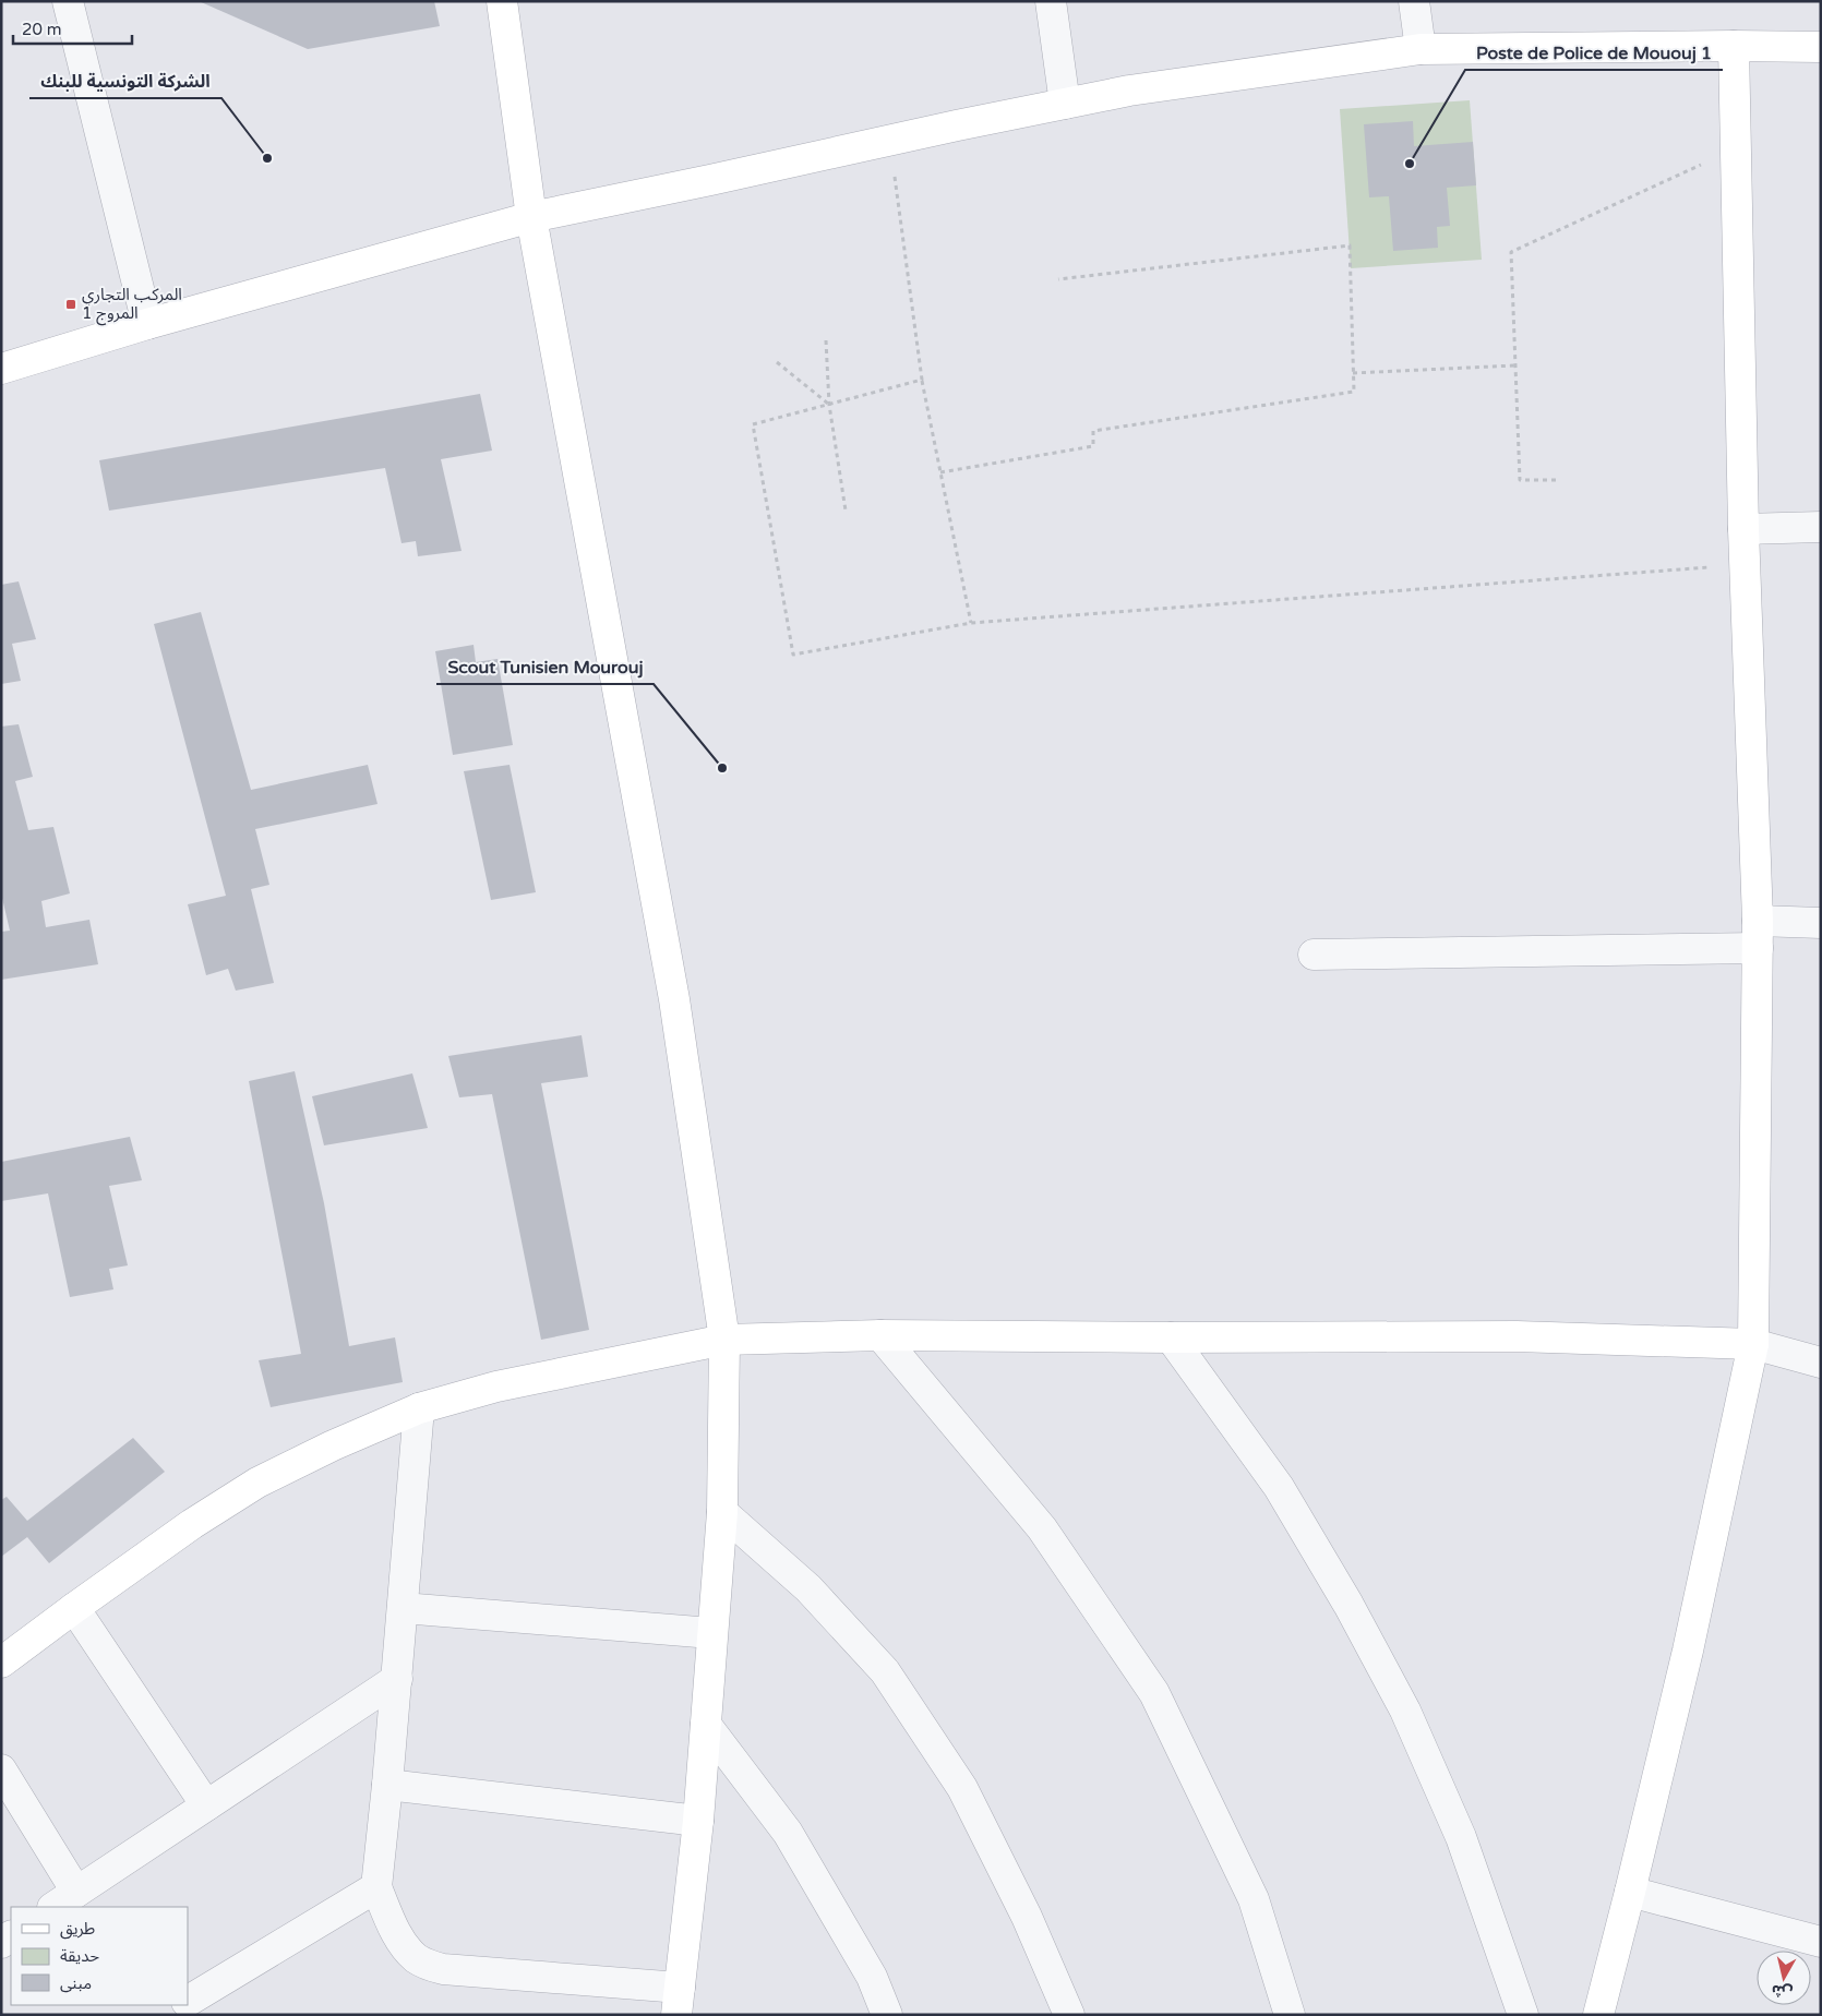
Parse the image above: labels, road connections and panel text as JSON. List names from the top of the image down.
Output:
{
  "places": {
    "other": ["الشركة التونسية للبنك", "Poste de Police de Mououj 1", "Scout Tunisien Mourouj"],
    "transit": ["المركب التجاري المروج 1"]
  },
  "legend": ["طريق", "حديقة", "مبنى"],
  "scale_bar": "20 m",
  "north": "bottom"
}
